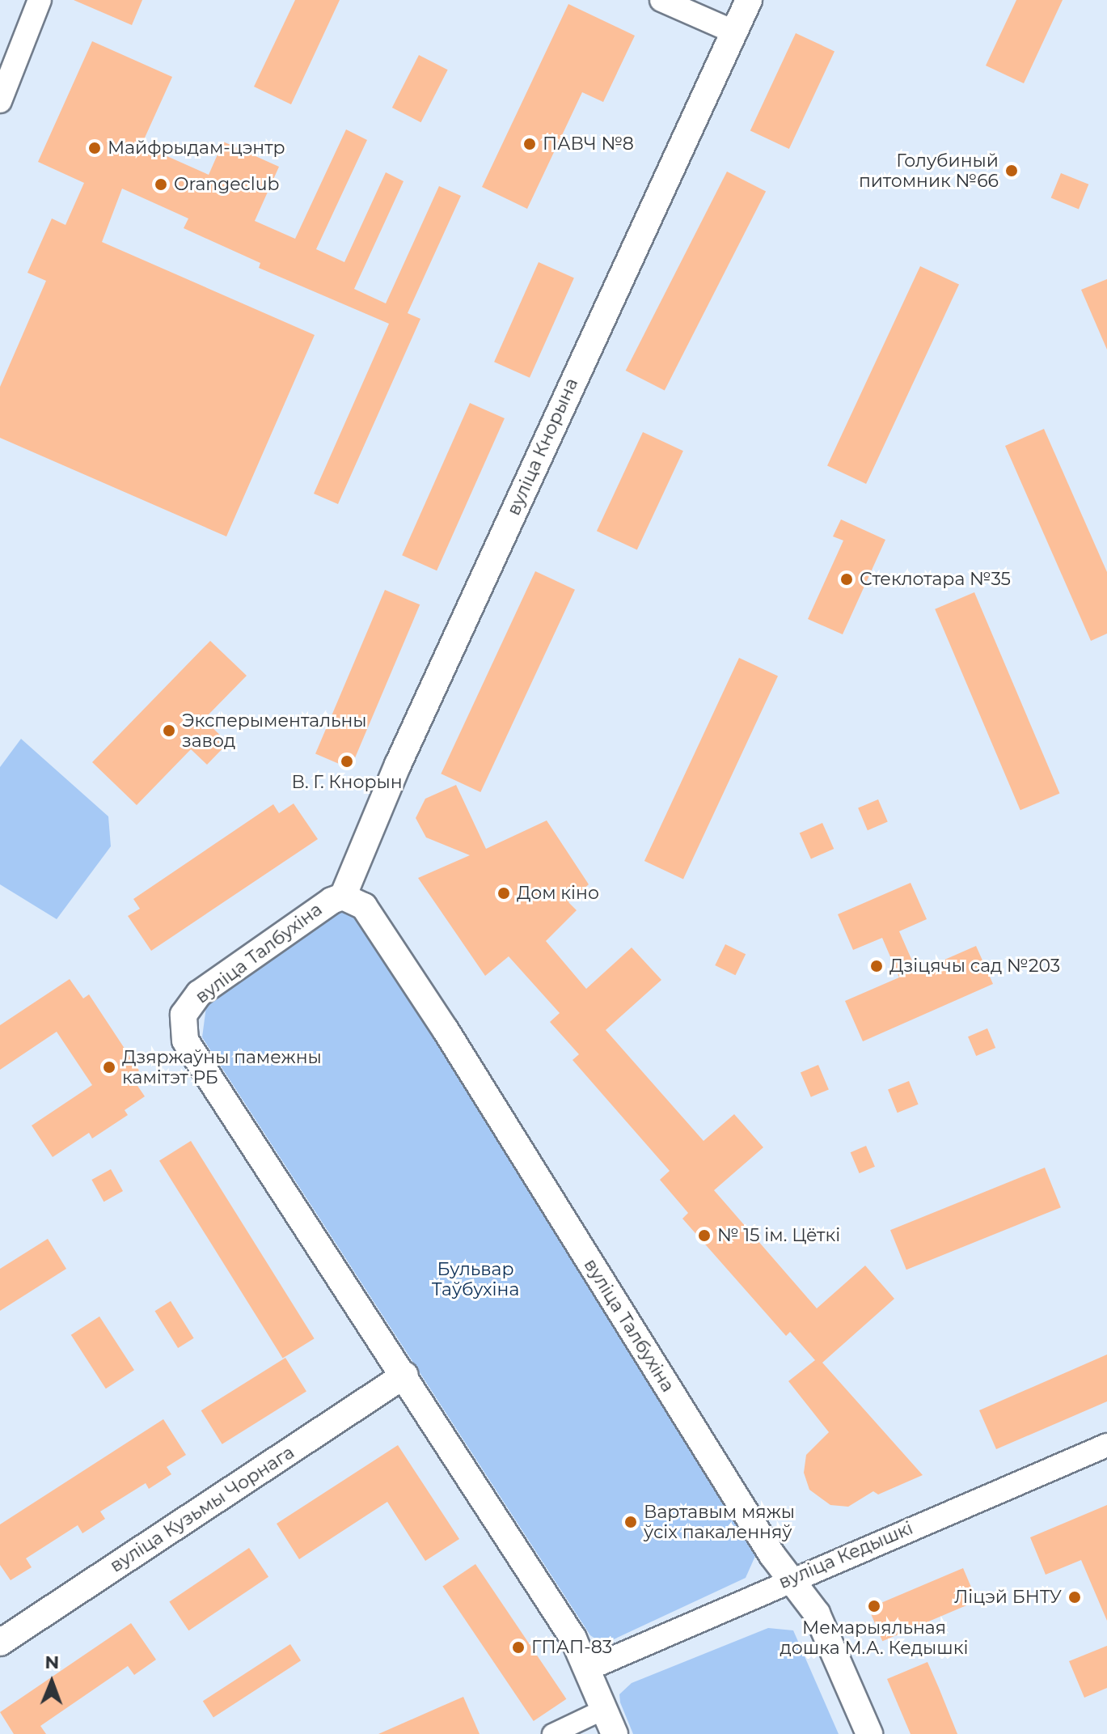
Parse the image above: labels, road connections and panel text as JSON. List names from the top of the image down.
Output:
{
  "streets": {
    "main road": ["вуліца Кнорына", "вуліца Талбухіна", "вуліца Кузьмы Чорнага"],
    "street": ["вуліца Кедышкі"]
  },
  "crossings": [
    ["вуліца Кнорына", "вуліца Талбухіна"],
    ["вуліца Талбухіна", "вуліца Кузьмы Чорнага"],
    ["вуліца Талбухіна", "вуліца Кедышкі"]
  ],
  "parks": ["Бульвар Таўбухіна"],
  "places": [
    "ПАВЧ №8",
    "Майфрыдам-цэнтр",
    "Голубиный питомник №66",
    "Orangeclub",
    "Стеклотара №35",
    "Эксперыментальны завод",
    "В. Г. Кнорын",
    "Дом кіно",
    "Дзіцячы сад №203",
    "Дзяржаўны памежны камітэт РБ",
    "№ 15 ім. Цёткі",
    "Вартавым мяжы ўсіх пакаленняў",
    "Ліцэй БНТУ",
    "Мемарыяльная дошка М.А. Кедышкі",
    "ГПАП-83"
  ],
  "north": "top"
}
